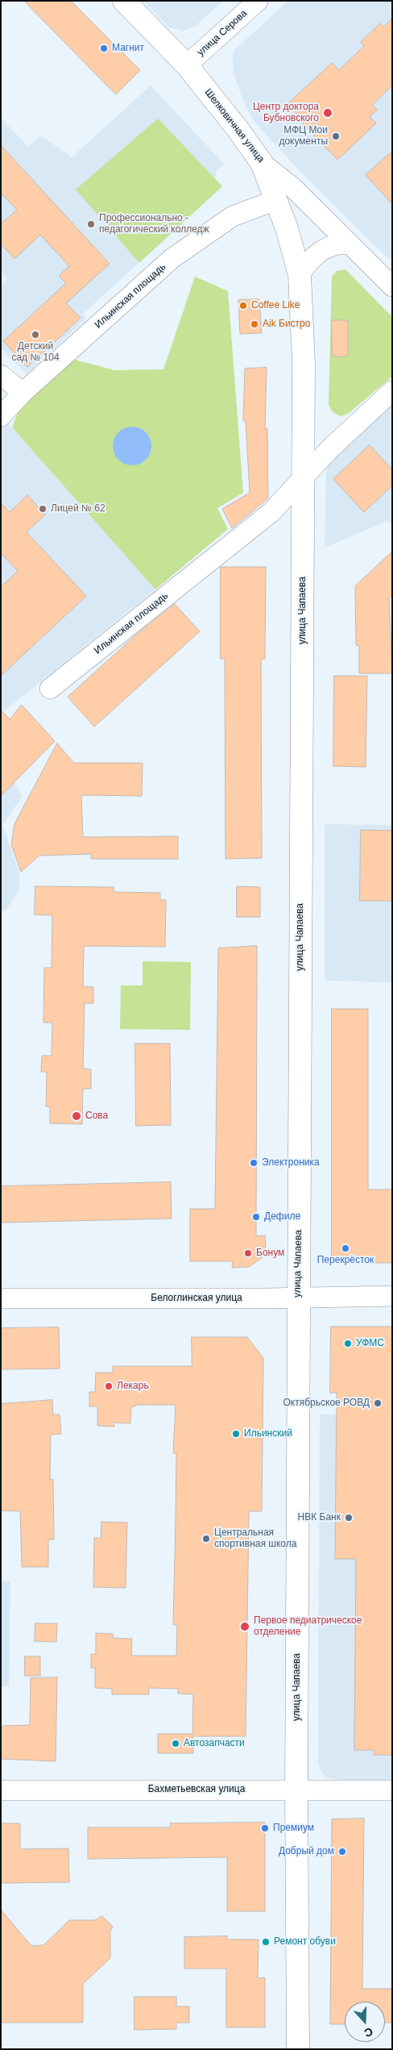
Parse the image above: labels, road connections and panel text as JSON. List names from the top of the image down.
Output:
{
  "streets": {
    "street": [
      "улица Серова",
      "Шелковичная улица",
      "Ильинская площадь",
      "улица Чапаева",
      "Белоглинская улица",
      "Бахметьевская улица"
    ]
  },
  "crossings": [
    ["улица Серова", "Шелковичная улица"],
    ["Ильинская площадь", "улица Чапаева"],
    ["улица Чапаева", "Белоглинская улица"],
    ["улица Чапаева", "Бахметьевская улица"]
  ],
  "places": [
    "Магнит",
    "Центр доктора Бубновского",
    "МФЦ Мои документы",
    "Профессионально - педагогический колледж",
    "Coffee Like",
    "Aik Бистро",
    "Детский сад № 104",
    "Лицей № 62",
    "Сова",
    "Электроника",
    "Дефиле",
    "Перекрёсток",
    "Бонум",
    "УФМС",
    "Лекарь",
    "Октябрьское РОВД",
    "Ильинский",
    "НВК Банк",
    "Центральная спортивная школа",
    "Первое педиатрическое отделение",
    "Автозапчасти",
    "Премиум",
    "Добрый дом",
    "Ремонт обуви"
  ],
  "north": "bottom"
}
